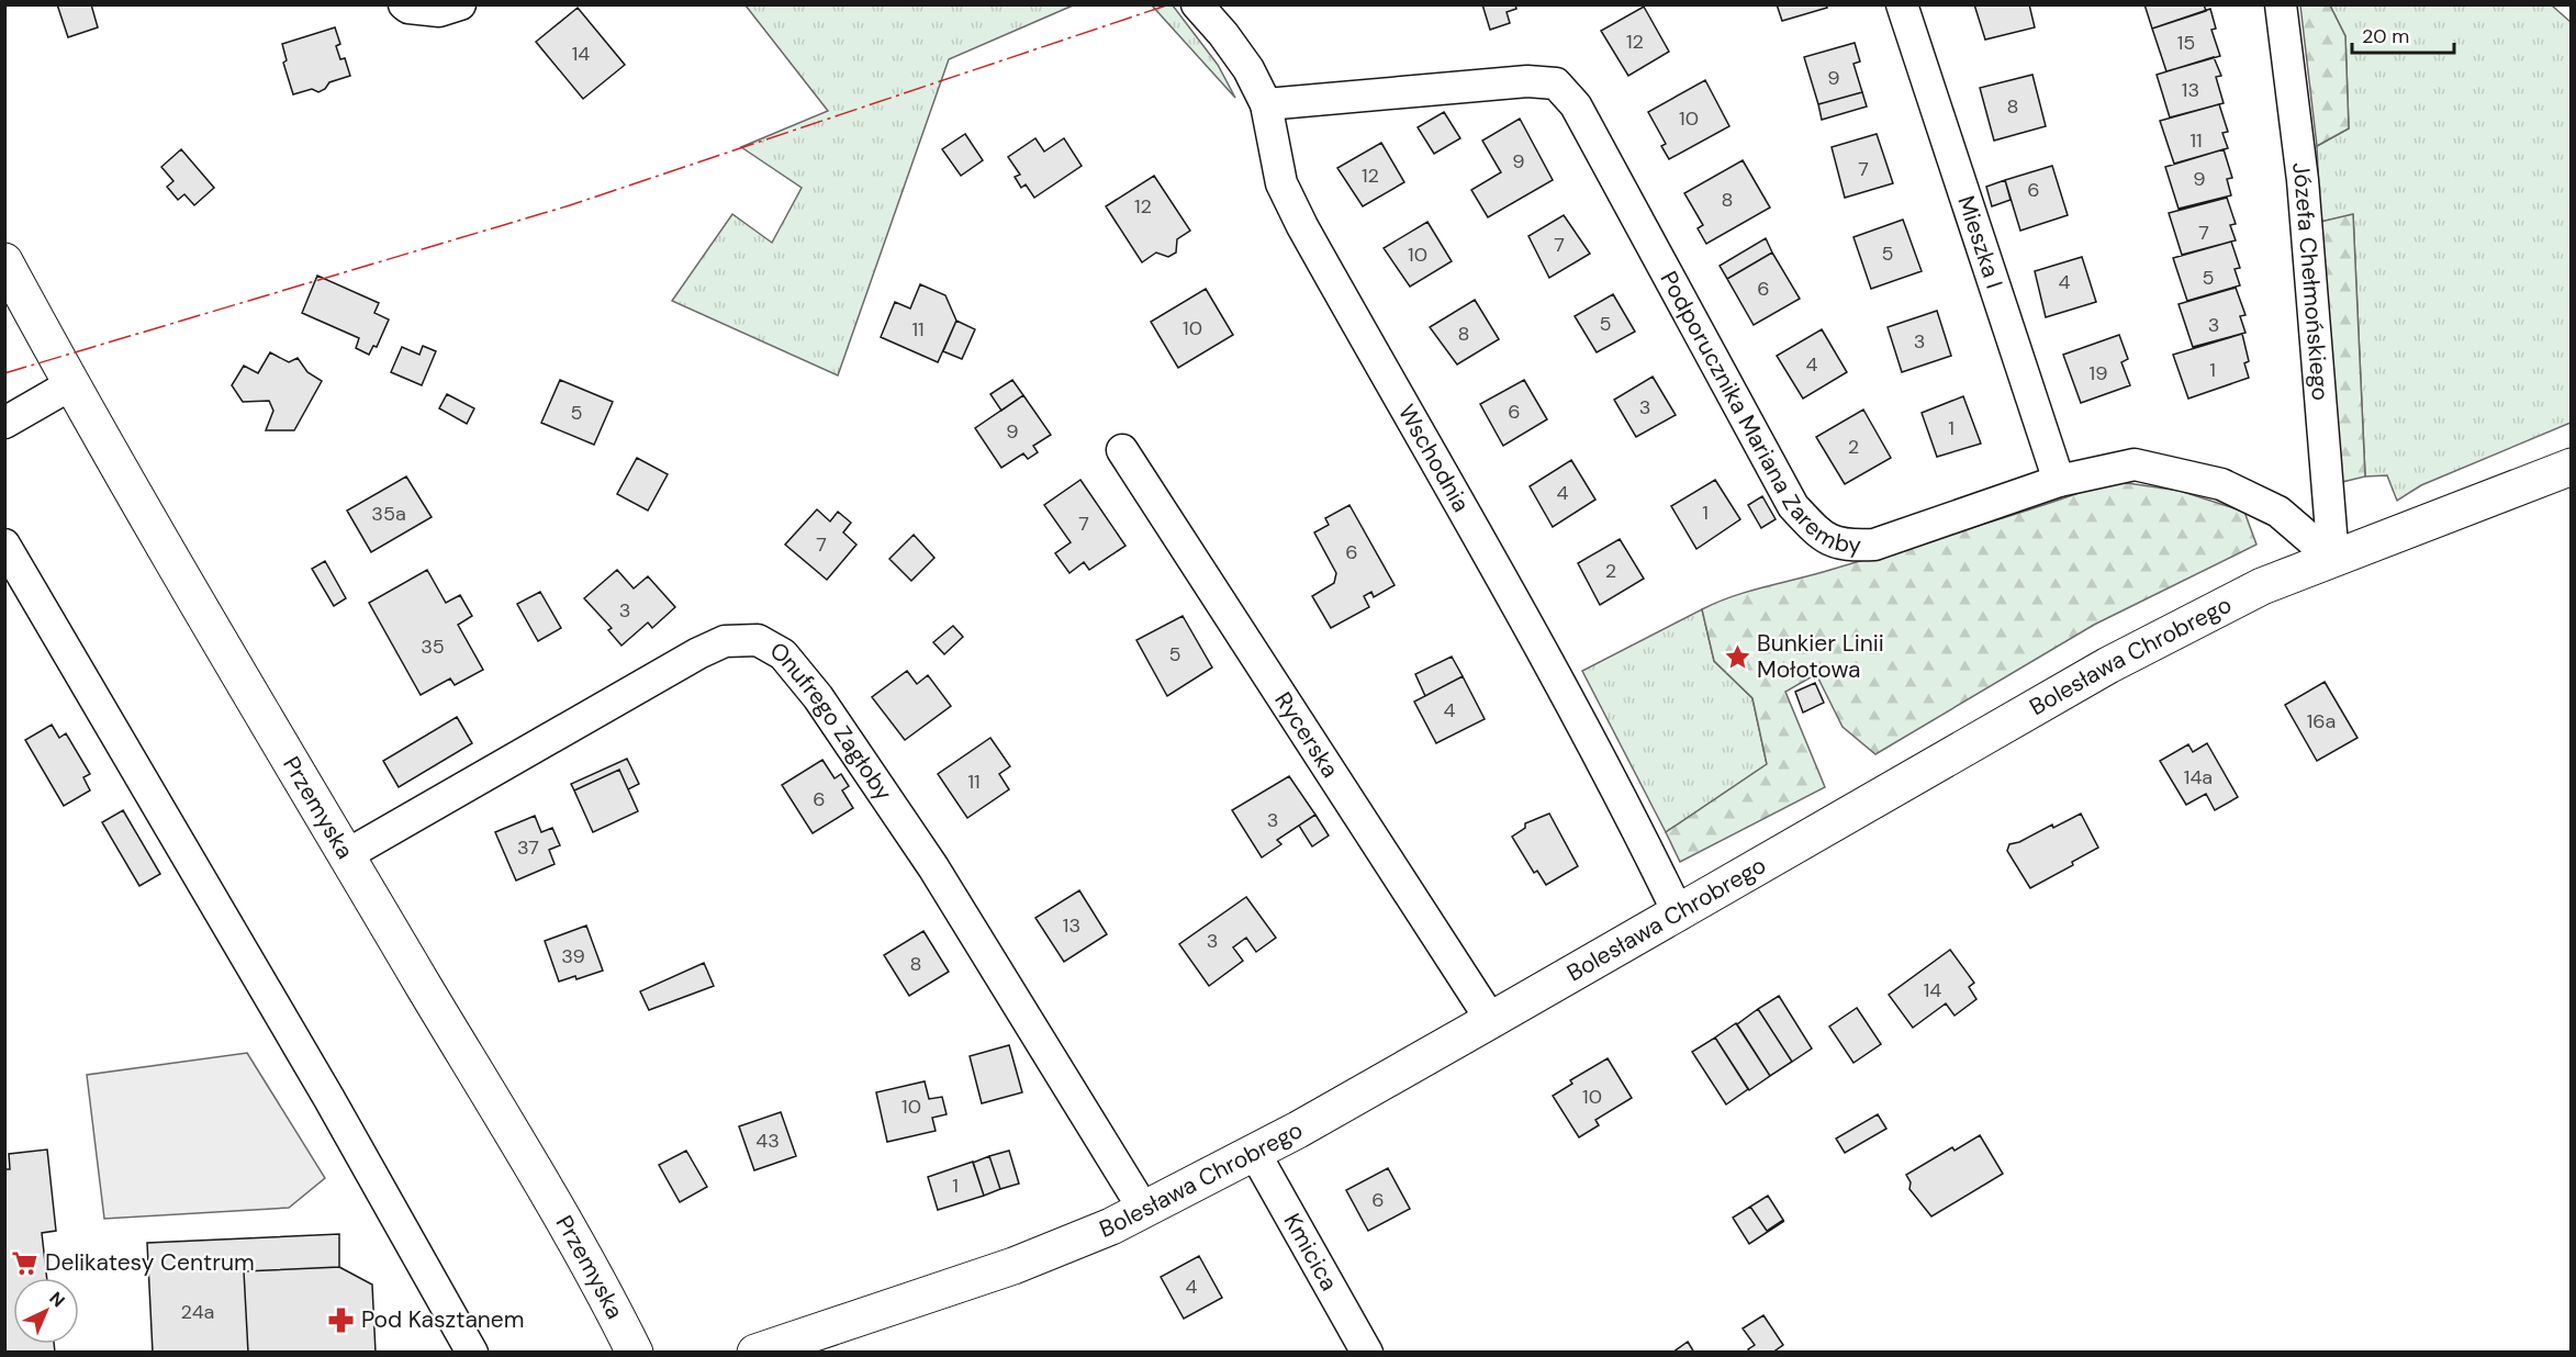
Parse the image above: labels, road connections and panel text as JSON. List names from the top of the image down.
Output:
{
  "streets": {
    "street": [
      "Mieszka I",
      "Józefa Chełmońskiego",
      "Podporucznika Mariana Zaremby",
      "Wschodnia",
      "Bolesława Chrobrego",
      "Onufrego Zagłoby",
      "Rycerska",
      "Przemyska",
      "Kmicica"
    ]
  },
  "crossings": [
    ["Mieszka I", "Podporucznika Mariana Zaremby"],
    ["Józefa Chełmońskiego", "Podporucznika Mariana Zaremby"],
    ["Józefa Chełmońskiego", "Bolesława Chrobrego"],
    ["Podporucznika Mariana Zaremby", "Wschodnia"],
    ["Podporucznika Mariana Zaremby", "Bolesława Chrobrego"],
    ["Wschodnia", "Bolesława Chrobrego"],
    ["Bolesława Chrobrego", "Onufrego Zagłoby"],
    ["Bolesława Chrobrego", "Rycerska"],
    ["Bolesława Chrobrego", "Kmicica"],
    ["Onufrego Zagłoby", "Przemyska"]
  ],
  "places": {
    "place": ["Bunkier Linii Mołotowa"],
    "supermarket": ["Delikatesy Centrum"],
    "pharmacy": ["Pod Kasztanem"]
  },
  "house_numbers": [
    "12",
    "15",
    "14",
    "9",
    "13",
    "8",
    "10",
    "11",
    "9",
    "7",
    "12",
    "9",
    "6",
    "8",
    "12",
    "7",
    "7",
    "5",
    "10",
    "5",
    "4",
    "6",
    "5",
    "3",
    "10",
    "11",
    "8",
    "3",
    "4",
    "1",
    "19",
    "3",
    "6",
    "5",
    "1",
    "9",
    "2",
    "4",
    "1",
    "35a",
    "7",
    "7",
    "6",
    "2",
    "3",
    "35",
    "5",
    "4",
    "16a",
    "14a",
    "11",
    "6",
    "3",
    "37",
    "13",
    "3",
    "39",
    "8",
    "14",
    "10",
    "10",
    "43",
    "1",
    "6",
    "4",
    "24a"
  ],
  "scale_bar": "20 m",
  "north": "top right"
}
